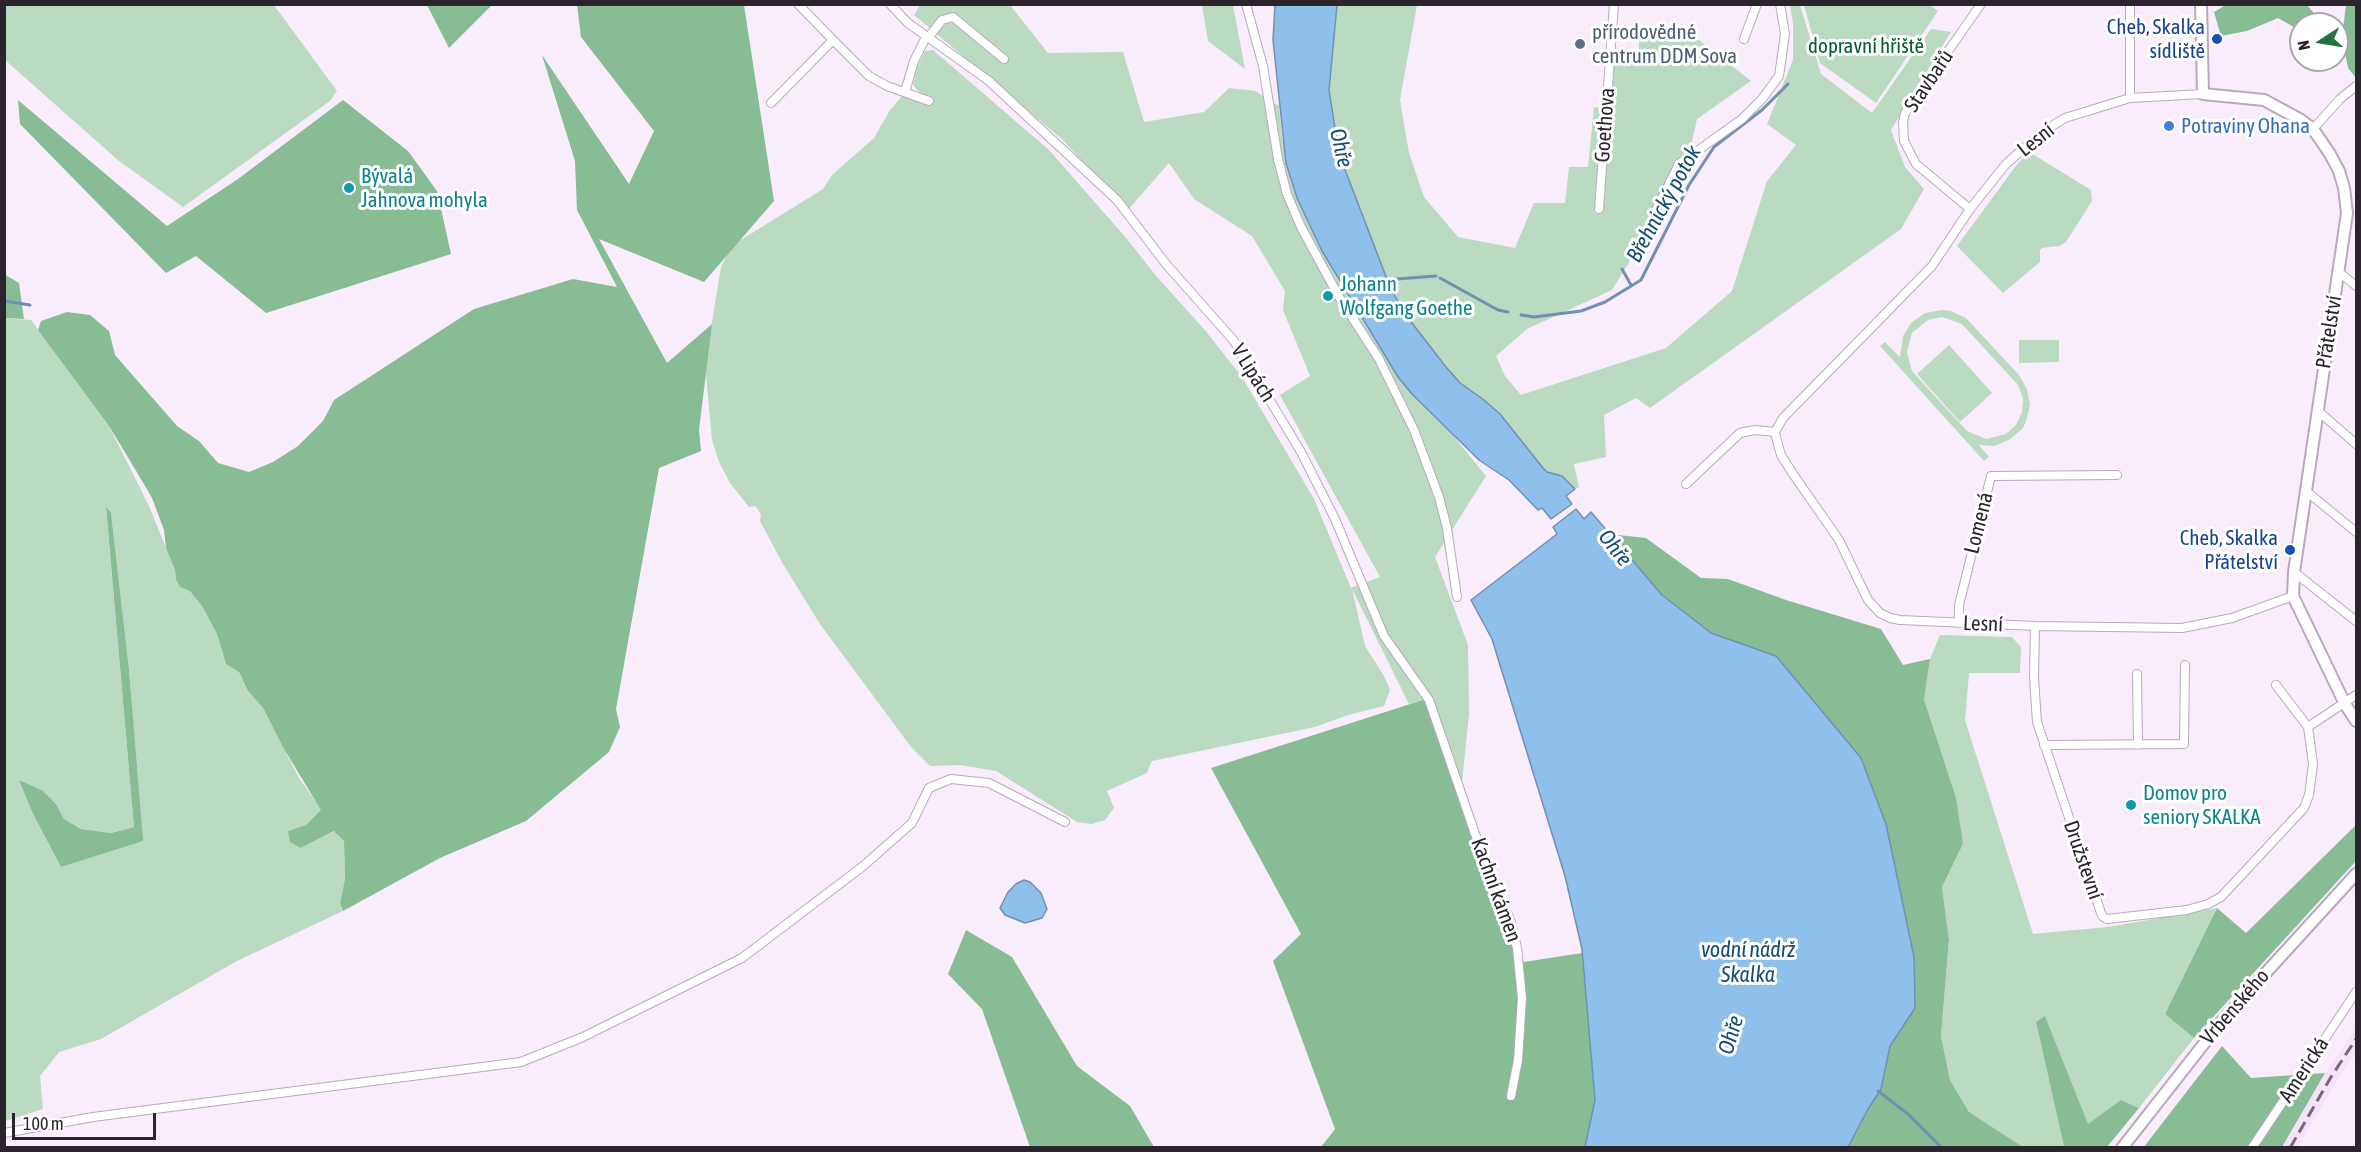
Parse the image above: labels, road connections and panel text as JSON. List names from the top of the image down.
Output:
{
  "streets": {
    "street": [
      "Stavbařů",
      "Goethova",
      "Lesní",
      "Přátelství",
      "V Lipách",
      "Lomená",
      "Družstevní",
      "Kachní kámen",
      "Vrbenského",
      "Americká"
    ]
  },
  "crossings": [
    ["Stavbařů", "Lesní"],
    ["Lesní", "Přátelství"],
    ["Lesní", "Lomená"],
    ["Lesní", "Družstevní"],
    ["V Lipách", "Kachní kámen"]
  ],
  "water": ["Ohře", "Břehnický potok", "vodní nádrž Skalka"],
  "parks": ["dopravní hřiště"],
  "places": [
    "Cheb, Skalka sídliště",
    "přírodovědné centrum DDM Sova",
    "Potraviny Ohana",
    "Bývalá Jahnova mohyla",
    "Johann Wolfgang Goethe",
    "Cheb, Skalka Přátelství",
    "Domov pro seniory SKALKA"
  ],
  "scale_bar": "100 m",
  "north": "left"
}
